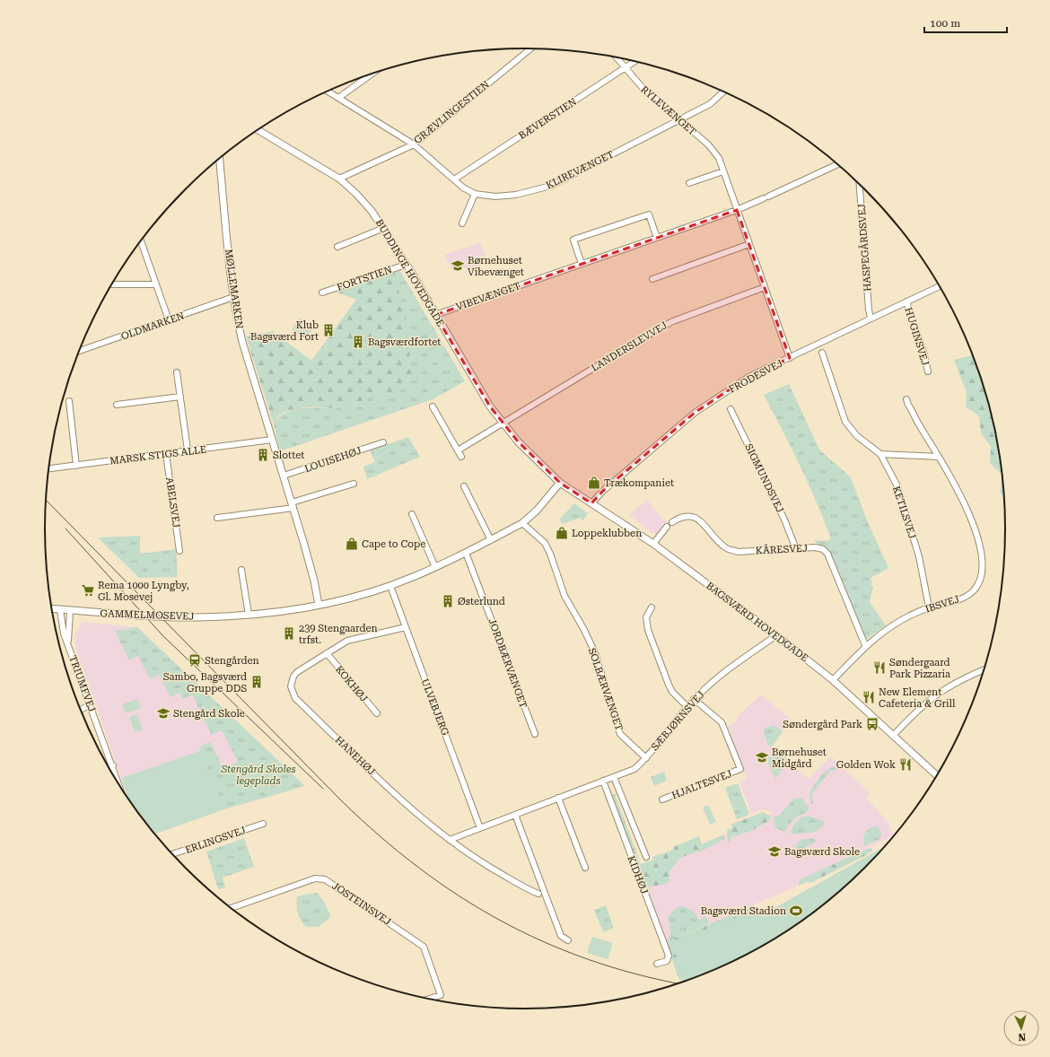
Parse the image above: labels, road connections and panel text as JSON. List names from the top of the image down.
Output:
{
  "streets": {
    "street": [
      "RYLEVÆNGET",
      "GRÆVLINGESTIEN",
      "BÆVERSTIEN",
      "KLIREVÆNGET",
      "HASPEGÅRDSVEJ",
      "BUDDINGE HOVEDGADE",
      "FORTSTIEN",
      "MØLLEMARKEN",
      "VIBEVÆNGET",
      "OLDMARKEN",
      "HUGINSVEJ",
      "LANDERSLEVVEJ",
      "FRODESVEJ",
      "MARSK STIGS ALLE",
      "LOUISEHØJ",
      "SIGMUNDSVEJ",
      "ABELSVEJ",
      "KETILSVEJ",
      "KÅRESVEJ",
      "IBSVEJ",
      "GAMMELMOSEVEJ",
      "BAGSVÆRD HOVEDGADE",
      "JORDBÆRVÆNGET",
      "TRIUMFVEJ",
      "KOKHØJ",
      "SOLBÆRVÆNGET",
      "ULVEBJERG",
      "SÆBJØRNSVEJ",
      "HANEHØJ",
      "HJALTESVEJ",
      "ERLINGSVEJ",
      "KIDHØJ",
      "JOSTEINSVEJ"
    ]
  },
  "crossings": [
    ["RYLEVÆNGET", "BÆVERSTIEN"],
    ["RYLEVÆNGET", "KLIREVÆNGET"],
    ["RYLEVÆNGET", "VIBEVÆNGET"],
    ["RYLEVÆNGET", "LANDERSLEVVEJ"],
    ["RYLEVÆNGET", "FRODESVEJ"],
    ["GRÆVLINGESTIEN", "KLIREVÆNGET"],
    ["GRÆVLINGESTIEN", "BUDDINGE HOVEDGADE"],
    ["BÆVERSTIEN", "KLIREVÆNGET"],
    ["HASPEGÅRDSVEJ", "FRODESVEJ"],
    ["BUDDINGE HOVEDGADE", "FORTSTIEN"],
    ["BUDDINGE HOVEDGADE", "VIBEVÆNGET"],
    ["BUDDINGE HOVEDGADE", "LANDERSLEVVEJ"],
    ["BUDDINGE HOVEDGADE", "GAMMELMOSEVEJ"],
    ["BUDDINGE HOVEDGADE", "BAGSVÆRD HOVEDGADE"],
    ["MØLLEMARKEN", "OLDMARKEN"],
    ["MØLLEMARKEN", "MARSK STIGS ALLE"],
    ["MØLLEMARKEN", "LOUISEHØJ"],
    ["MØLLEMARKEN", "GAMMELMOSEVEJ"],
    ["HUGINSVEJ", "FRODESVEJ"],
    ["FRODESVEJ", "BAGSVÆRD HOVEDGADE"],
    ["MARSK STIGS ALLE", "ABELSVEJ"],
    ["SIGMUNDSVEJ", "KÅRESVEJ"],
    ["KETILSVEJ", "IBSVEJ"],
    ["KÅRESVEJ", "IBSVEJ"],
    ["IBSVEJ", "BAGSVÆRD HOVEDGADE"],
    ["GAMMELMOSEVEJ", "BAGSVÆRD HOVEDGADE"],
    ["GAMMELMOSEVEJ", "JORDBÆRVÆNGET"],
    ["GAMMELMOSEVEJ", "TRIUMFVEJ"],
    ["GAMMELMOSEVEJ", "SOLBÆRVÆNGET"],
    ["GAMMELMOSEVEJ", "ULVEBJERG"],
    ["BAGSVÆRD HOVEDGADE", "SÆBJØRNSVEJ"],
    ["KOKHØJ", "HANEHØJ"],
    ["SOLBÆRVÆNGET", "SÆBJØRNSVEJ"],
    ["ULVEBJERG", "SÆBJØRNSVEJ"],
    ["ULVEBJERG", "HANEHØJ"],
    ["SÆBJØRNSVEJ", "HANEHØJ"],
    ["SÆBJØRNSVEJ", "HJALTESVEJ"],
    ["SÆBJØRNSVEJ", "KIDHØJ"]
  ],
  "parks": ["Stengård Skoles legeplads"],
  "places": {
    "school or university": [
      "Børnehuset Vibevænget",
      "Stengård Skole",
      "Børnehuset Midgård",
      "Bagsværd Skole"
    ],
    "building": [
      "Klub Bagsværd Fort",
      "Bagsværdfortet",
      "Slottet",
      "Østerlund",
      "239 Stengaarden trfst.",
      "Sambo, Bagsværd Gruppe DDS"
    ],
    "shop": ["Trækompaniet", "Loppeklubben", "Cape to Cope"],
    "supermarket": ["Rema 1000 Lyngby, Gl. Mosevej"],
    "station": ["Stengården"],
    "restaurant": ["Søndergaard Park Pizzaria", "New Element Cafeteria & Grill", "Golden Wok"],
    "bus stop": ["Søndergård Park"],
    "sports": ["Bagsværd Stadion"]
  },
  "scale_bar": "100 m",
  "north": "bottom"
}
